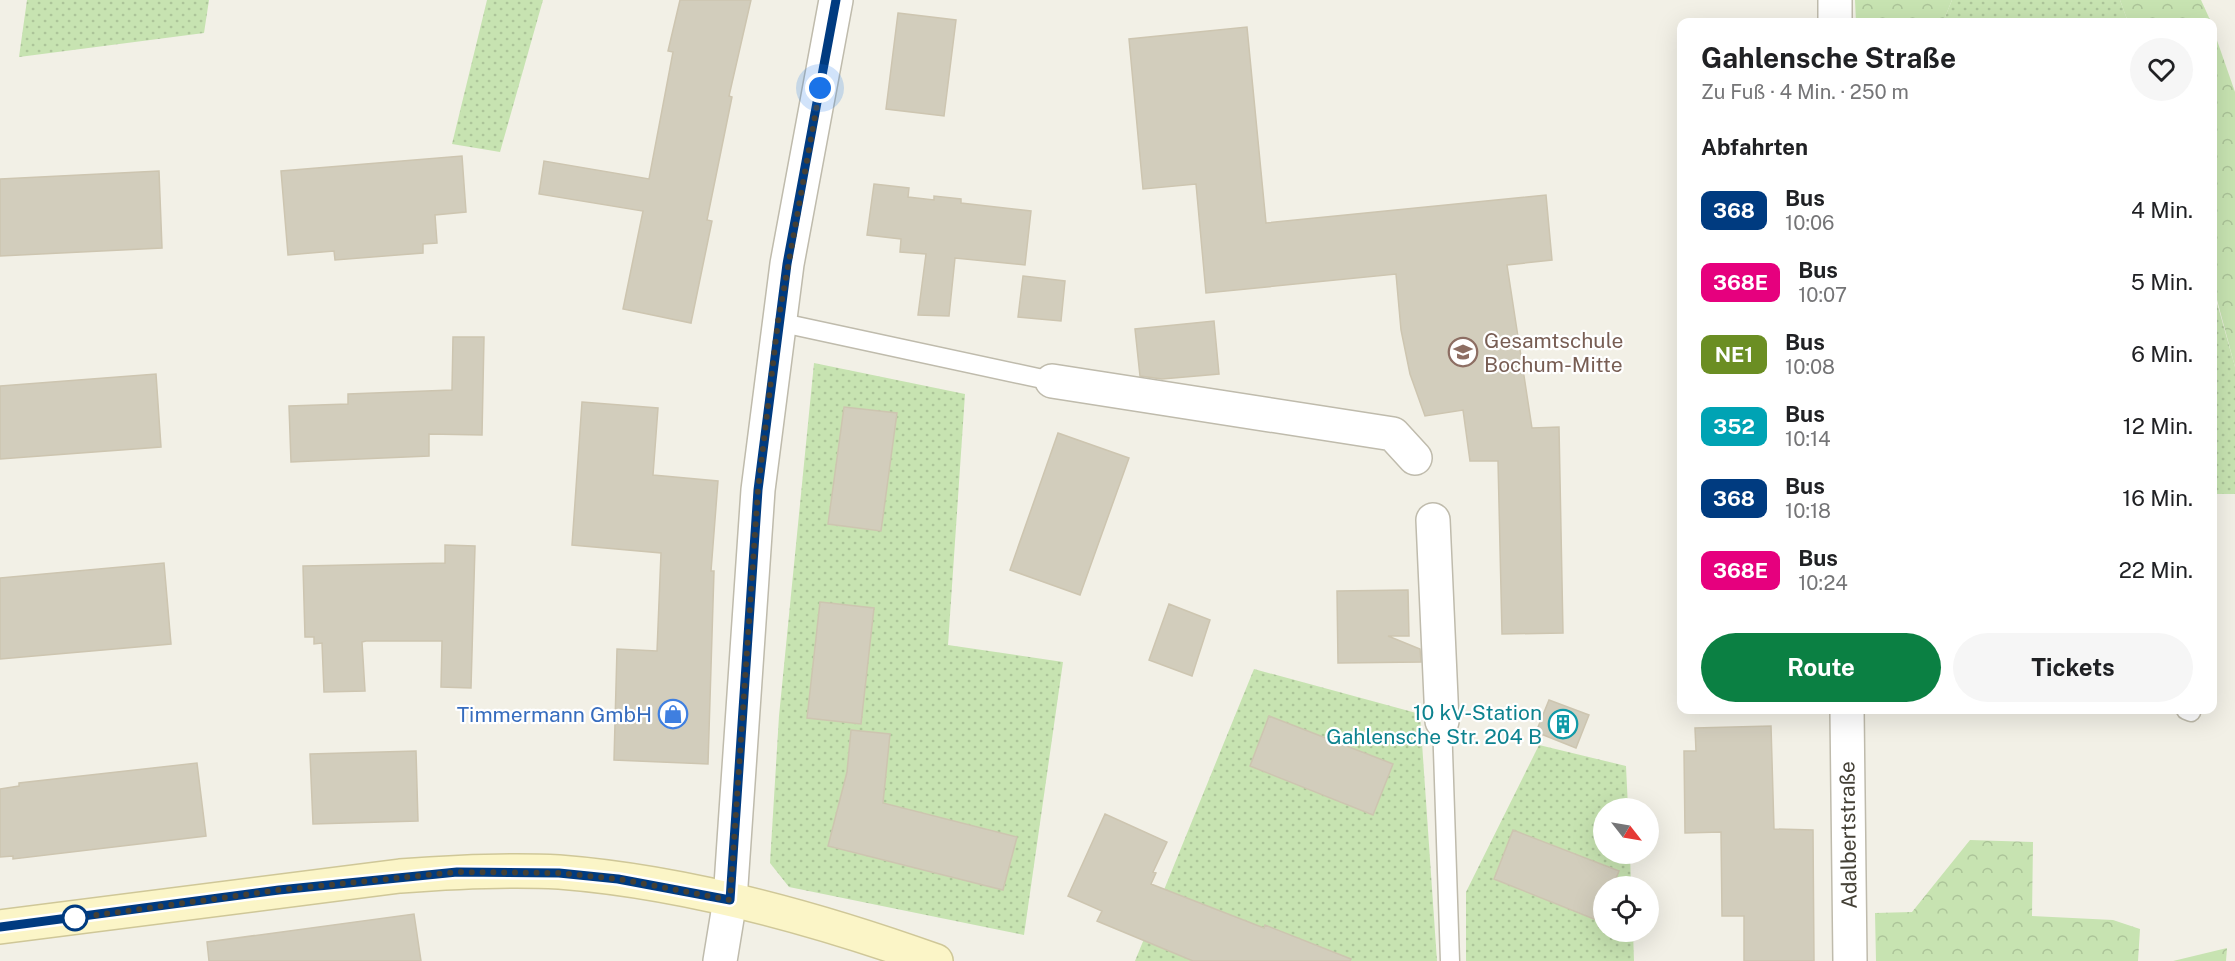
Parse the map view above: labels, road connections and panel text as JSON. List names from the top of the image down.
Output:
{
  "streets": {
    "street": ["Adalbertstraße"]
  },
  "places": {
    "school or university": ["Gesamtschule Bochum-Mitte"],
    "shop": ["Timmermann GmbH"],
    "building": ["10 kV-Station Gahlensche Str. 204 B"]
  },
  "lines": ["bus line 368"],
  "north": "bottom right",
  "page": {
    "heading": [
      ["Gahlensche Straße", "Zu Fuß · 4 Min. · 250 m"],
      "Abfahrten"
    ],
    "list": [
      {
        "mark": "368",
        "name": "Bus",
        "note": "10:06",
        "value": "4 Min."
      },
      {
        "mark": "368E",
        "name": "Bus",
        "note": "10:07",
        "value": "5 Min."
      },
      {
        "mark": "NE1",
        "name": "Bus",
        "note": "10:08",
        "value": "6 Min."
      },
      {
        "mark": "352",
        "name": "Bus",
        "note": "10:14",
        "value": "12 Min."
      },
      {
        "mark": "368",
        "name": "Bus",
        "note": "10:18",
        "value": "16 Min."
      },
      {
        "mark": "368E",
        "name": "Bus",
        "note": "10:24",
        "value": "22 Min."
      }
    ],
    "buttons": ["Route", "Tickets"]
  }
}
